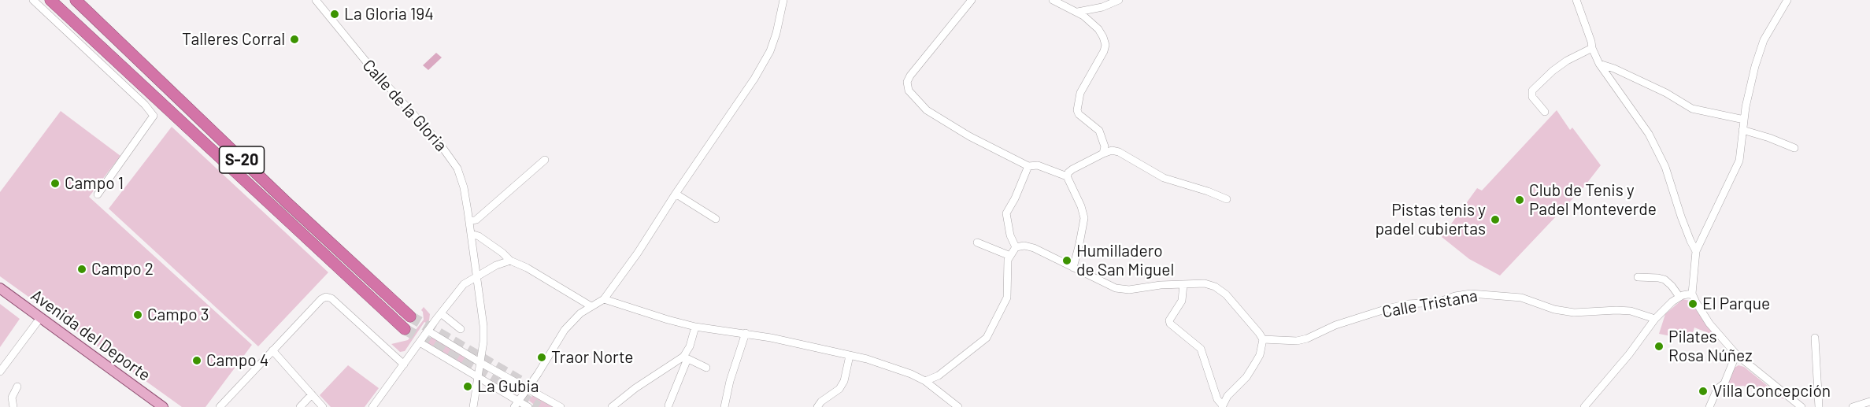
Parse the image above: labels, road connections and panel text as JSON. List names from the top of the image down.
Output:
{
  "streets": {
    "highway": ["S-20"],
    "main road": ["Avenida del Deporte"],
    "street": ["Calle de la Gloria", "Calle Tristana"]
  },
  "places": [
    "La Gloria 194",
    "Talleres Corral",
    "Campo 1",
    "Club de Tenis y Padel Monteverde",
    "Pistas tenis y padel cubiertas",
    "Humilladero de San Miguel",
    "Campo 2",
    "El Parque",
    "Campo 3",
    "Pilates Rosa Núñez",
    "Traor Norte",
    "Campo 4",
    "La Gubia",
    "Villa Concepción"
  ]
}
